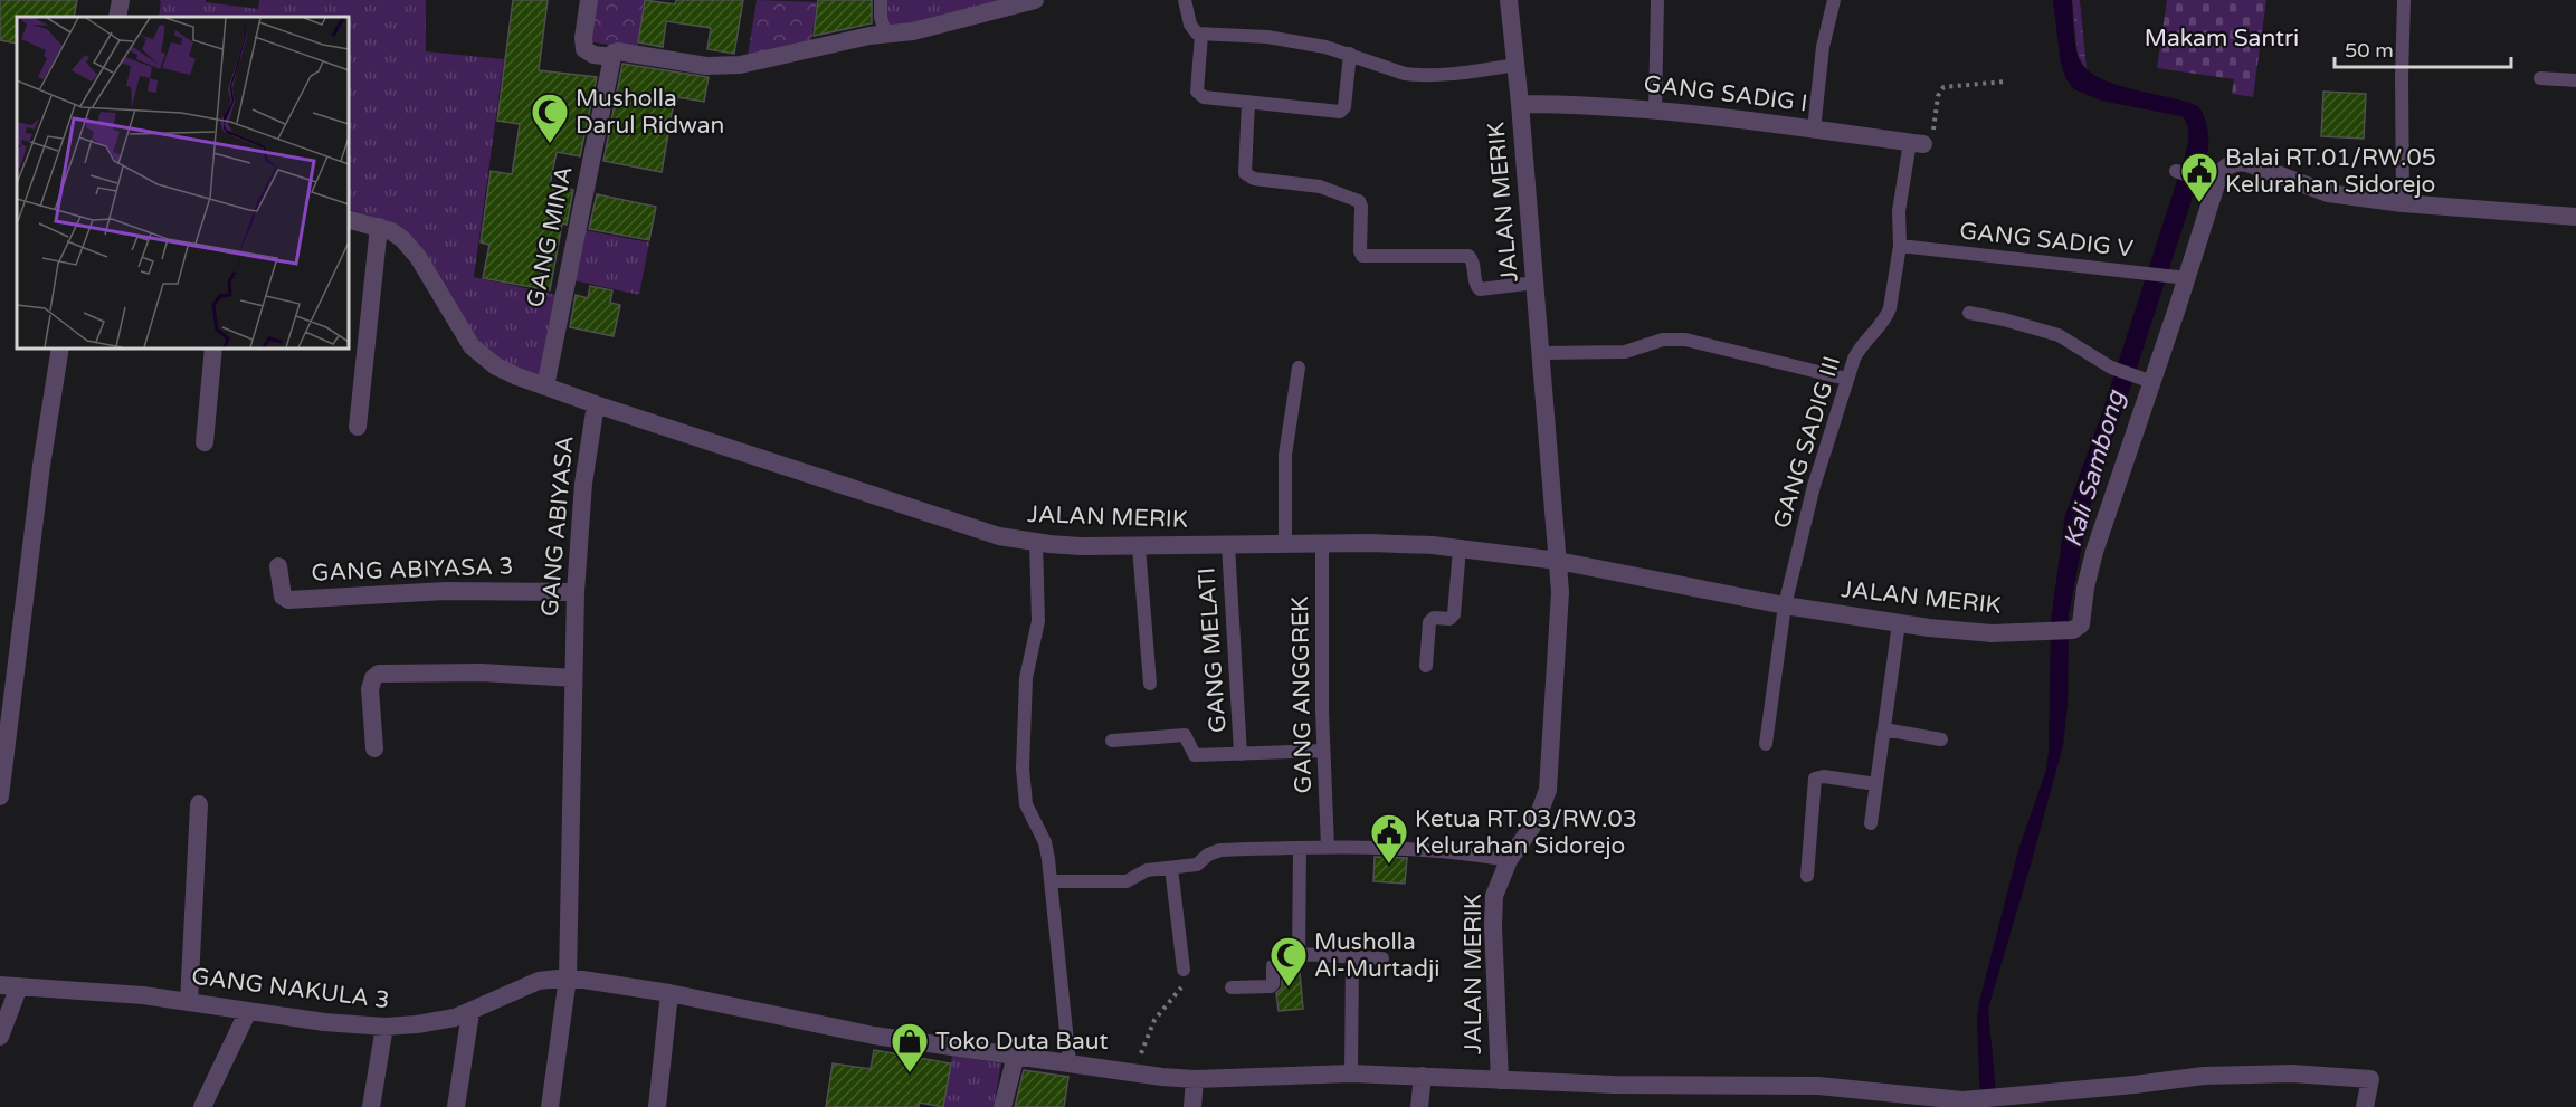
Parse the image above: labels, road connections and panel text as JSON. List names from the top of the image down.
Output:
{
  "streets": {
    "street": [
      "GANG SADIG I",
      "JALAN MERIK",
      "GANG MINA",
      "GANG ABIYASA",
      "GANG ABIYASA 3",
      "GANG NAKULA 3"
    ],
    "lane": [
      "GANG SADIG V",
      "GANG SADIG III",
      "GANG MELATI",
      "GANG ANGGREK"
    ]
  },
  "crossings": [
    ["GANG SADIG I", "JALAN MERIK"],
    ["GANG SADIG I", "GANG SADIG III"],
    ["JALAN MERIK", "GANG SADIG III"],
    ["JALAN MERIK", "GANG ABIYASA"],
    ["JALAN MERIK", "GANG MELATI"],
    ["JALAN MERIK", "GANG ANGGREK"],
    ["JALAN MERIK", "GANG NAKULA 3"],
    ["GANG SADIG V", "GANG SADIG III"],
    ["GANG ABIYASA", "GANG ABIYASA 3"],
    ["GANG ABIYASA", "GANG NAKULA 3"]
  ],
  "water": ["Kali Sambong"],
  "parks": ["Makam Santri"],
  "places": {
    "mosque": ["Musholla Darul Ridwan", "Musholla Al-Murtadji"],
    "public building": ["Balai RT.01/RW.05 Kelurahan Sidorejo", "Ketua RT.03/RW.03 Kelurahan Sidorejo"],
    "shop": ["Toko Duta Baut"]
  },
  "scale_bar": "50 m"
}
